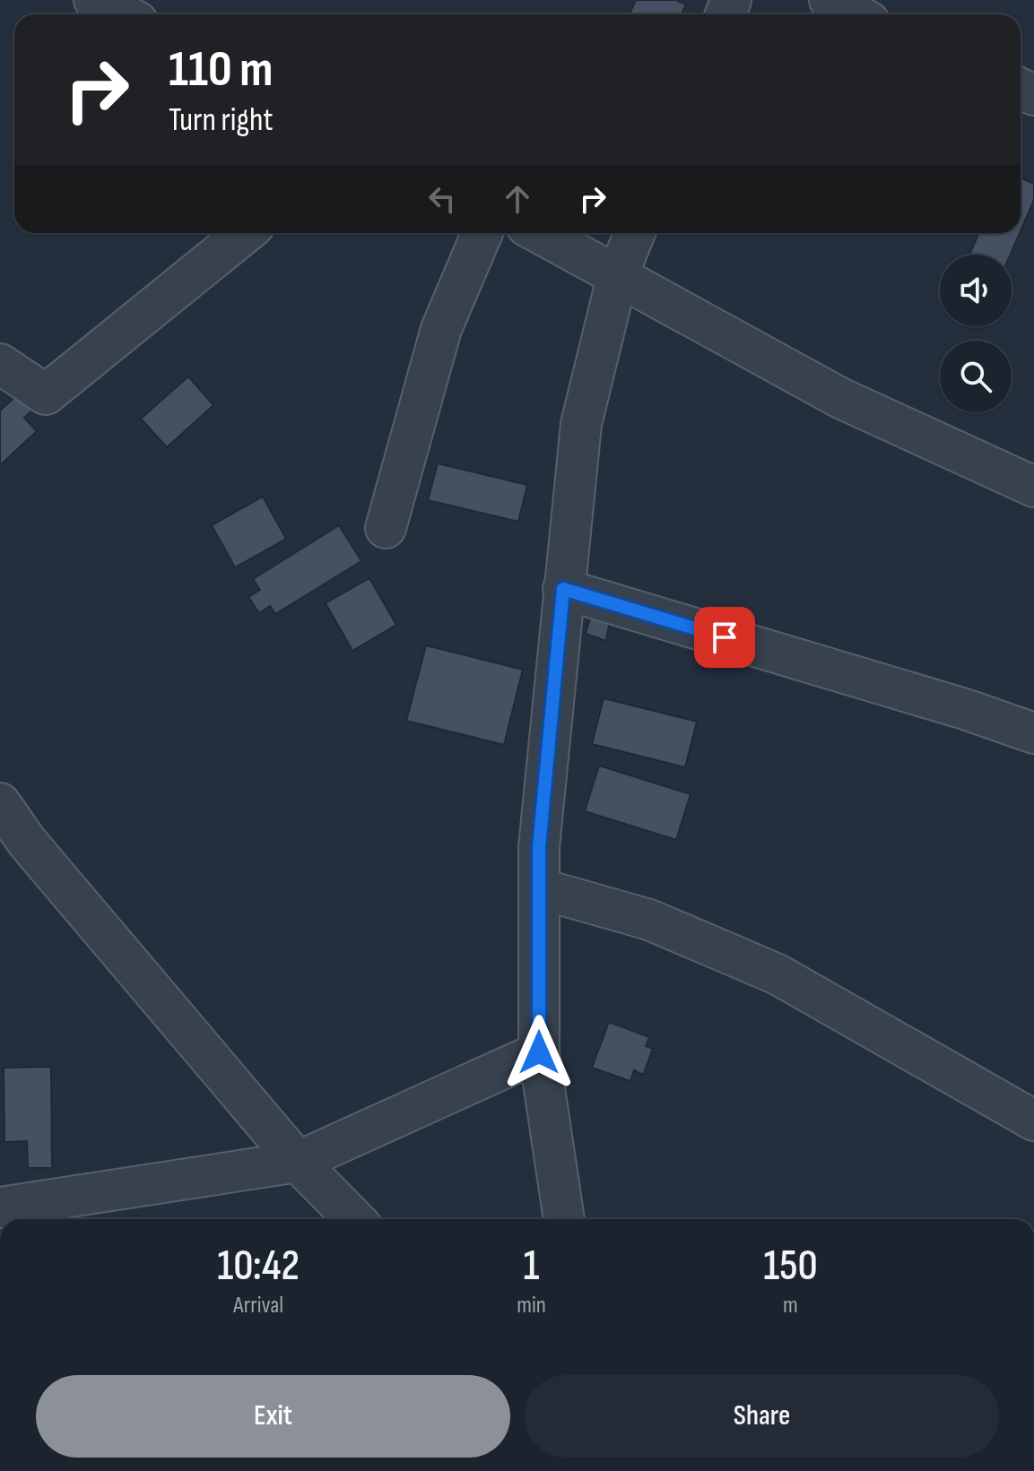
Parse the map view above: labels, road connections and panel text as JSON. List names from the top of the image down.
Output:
{
  "page": {
    "turn": ["110 m", "Turn right"],
    "eta": [
      "10:42",
      "Arrival",
      "1",
      "min",
      "150",
      "m"
    ],
    "buttons": ["Exit", "Share"]
  }
}
